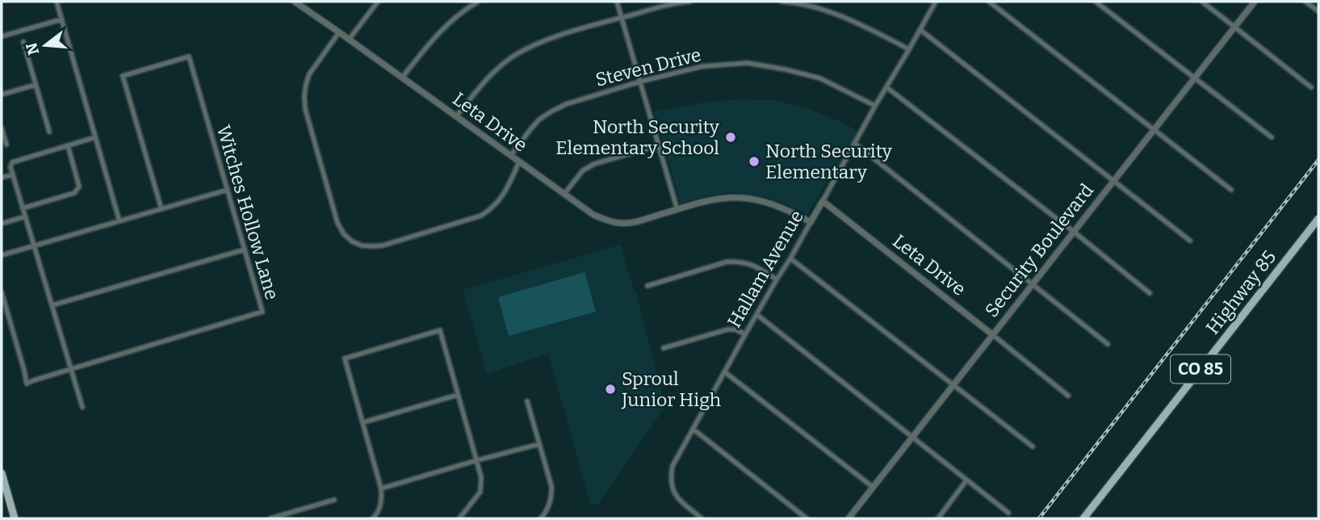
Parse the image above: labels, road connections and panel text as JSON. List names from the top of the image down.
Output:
{
  "streets": {
    "main road": ["Highway 85", "CO 85"],
    "street": [
      "Steven Drive",
      "Leta Drive",
      "Witches Hollow Lane",
      "Security Boulevard",
      "Hallam Avenue"
    ]
  },
  "crossings": [
    ["Steven Drive", "Leta Drive"],
    ["Steven Drive", "Hallam Avenue"],
    ["Leta Drive", "Security Boulevard"],
    ["Leta Drive", "Hallam Avenue"]
  ],
  "places": ["North Security Elementary School", "North Security Elementary", "Sproul Junior High"],
  "north": "left"
}
